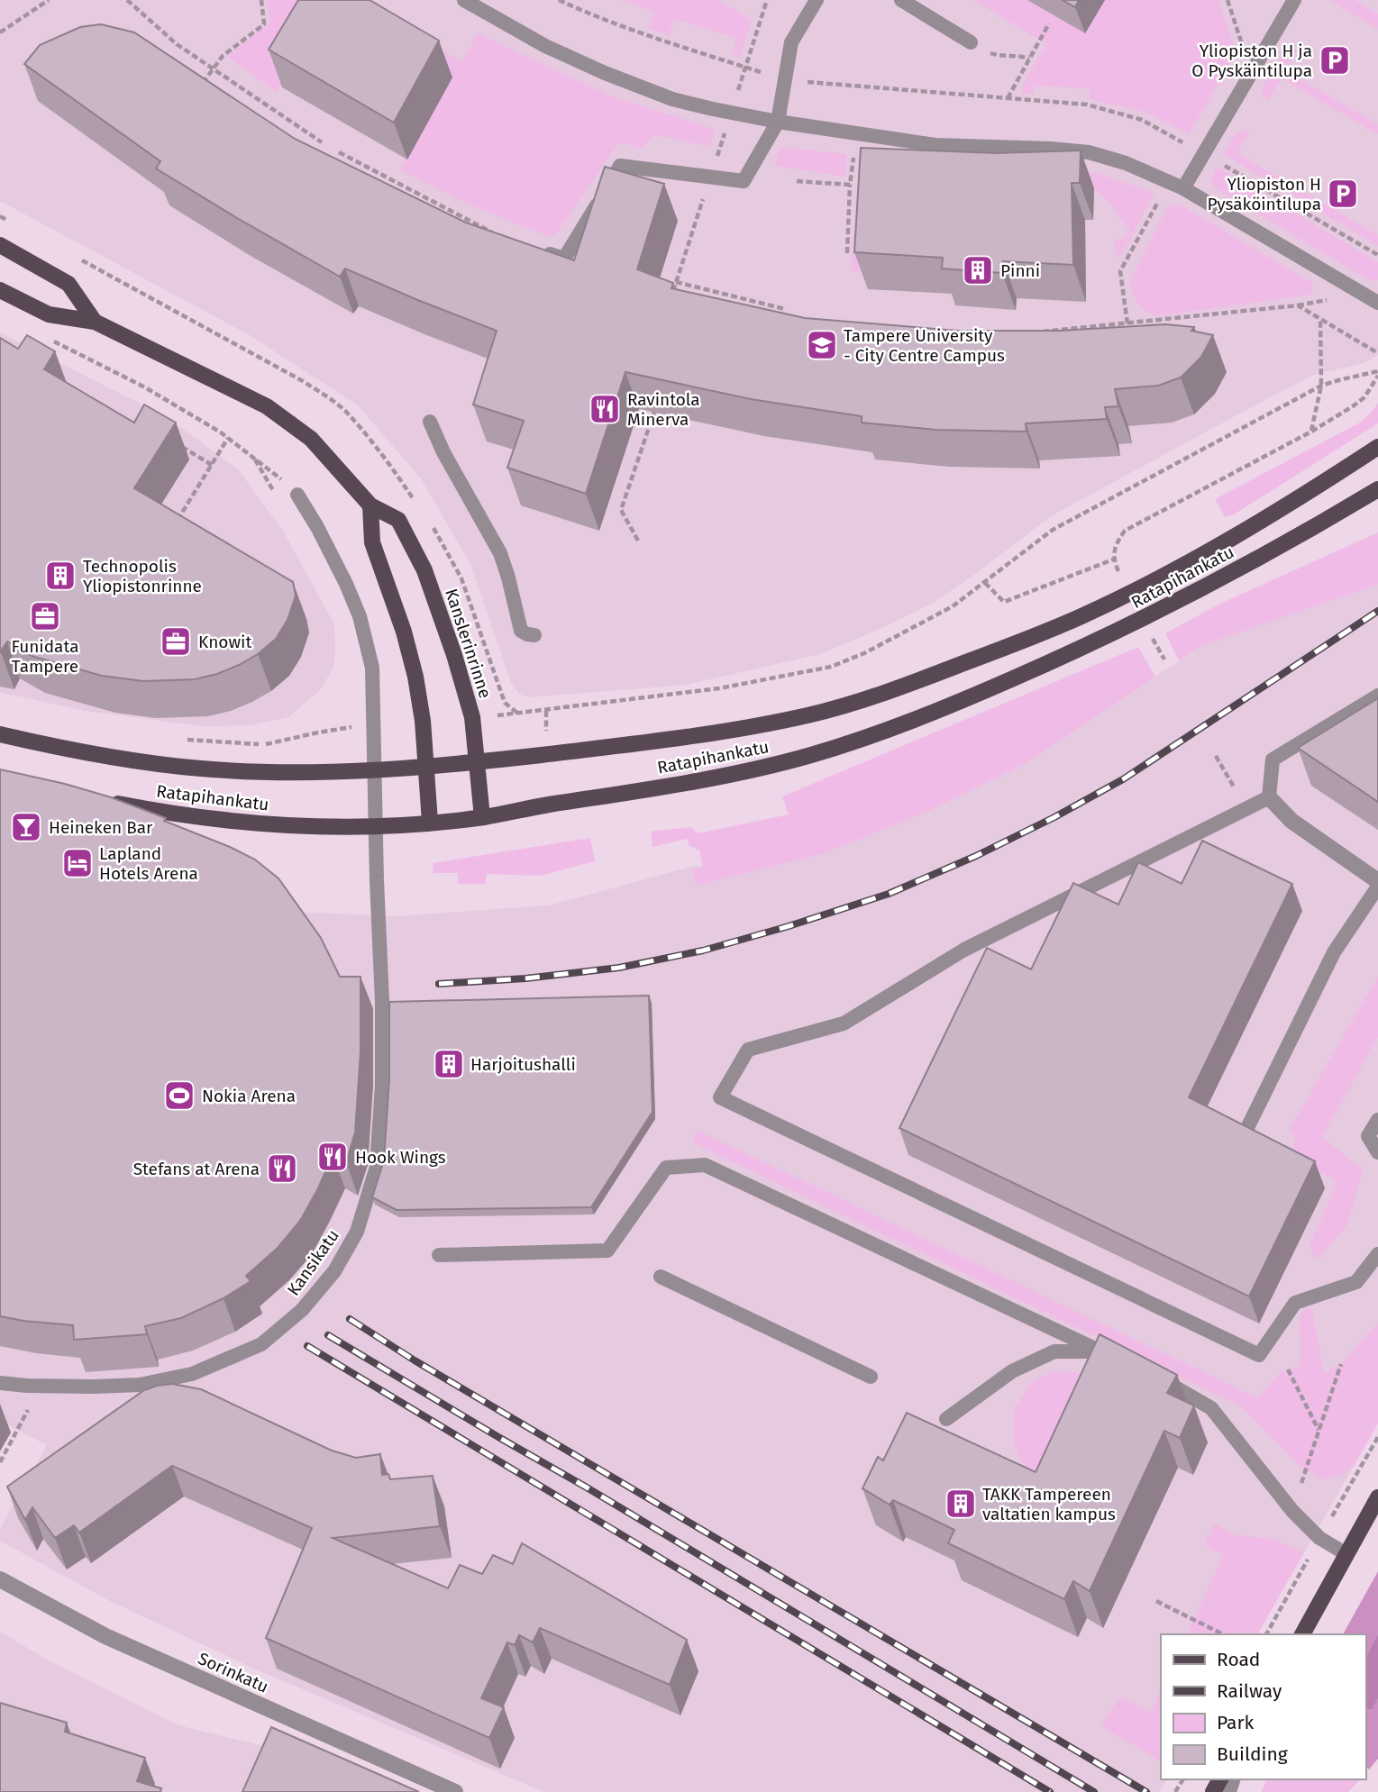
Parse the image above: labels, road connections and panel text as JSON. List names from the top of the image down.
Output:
{
  "streets": {
    "main road": ["Ratapihankatu", "Kanslerinrinne"],
    "street": ["Sorinkatu"],
    "lane": ["Kansikatu"]
  },
  "crossings": [
    ["Ratapihankatu", "Kanslerinrinne"]
  ],
  "places": {
    "parking": ["Yliopiston H ja O Pyskäintilupa", "Yliopiston H Pysäköintilupa"],
    "building": [
      "Pinni",
      "Technopolis Yliopistonrinne",
      "Harjoitushalli",
      "TAKK Tampereen valtatien kampus"
    ],
    "school or university": ["Tampere University - City Centre Campus"],
    "restaurant": ["Ravintola Minerva", "Hook Wings", "Stefans at Arena"],
    "office": ["Funidata Tampere", "Knowit"],
    "bar": ["Heineken Bar"],
    "hotel": ["Lapland Hotels Arena"],
    "sports": ["Nokia Arena"]
  },
  "legend": [
    "Road",
    "Railway",
    "Park",
    "Building"
  ]
}
